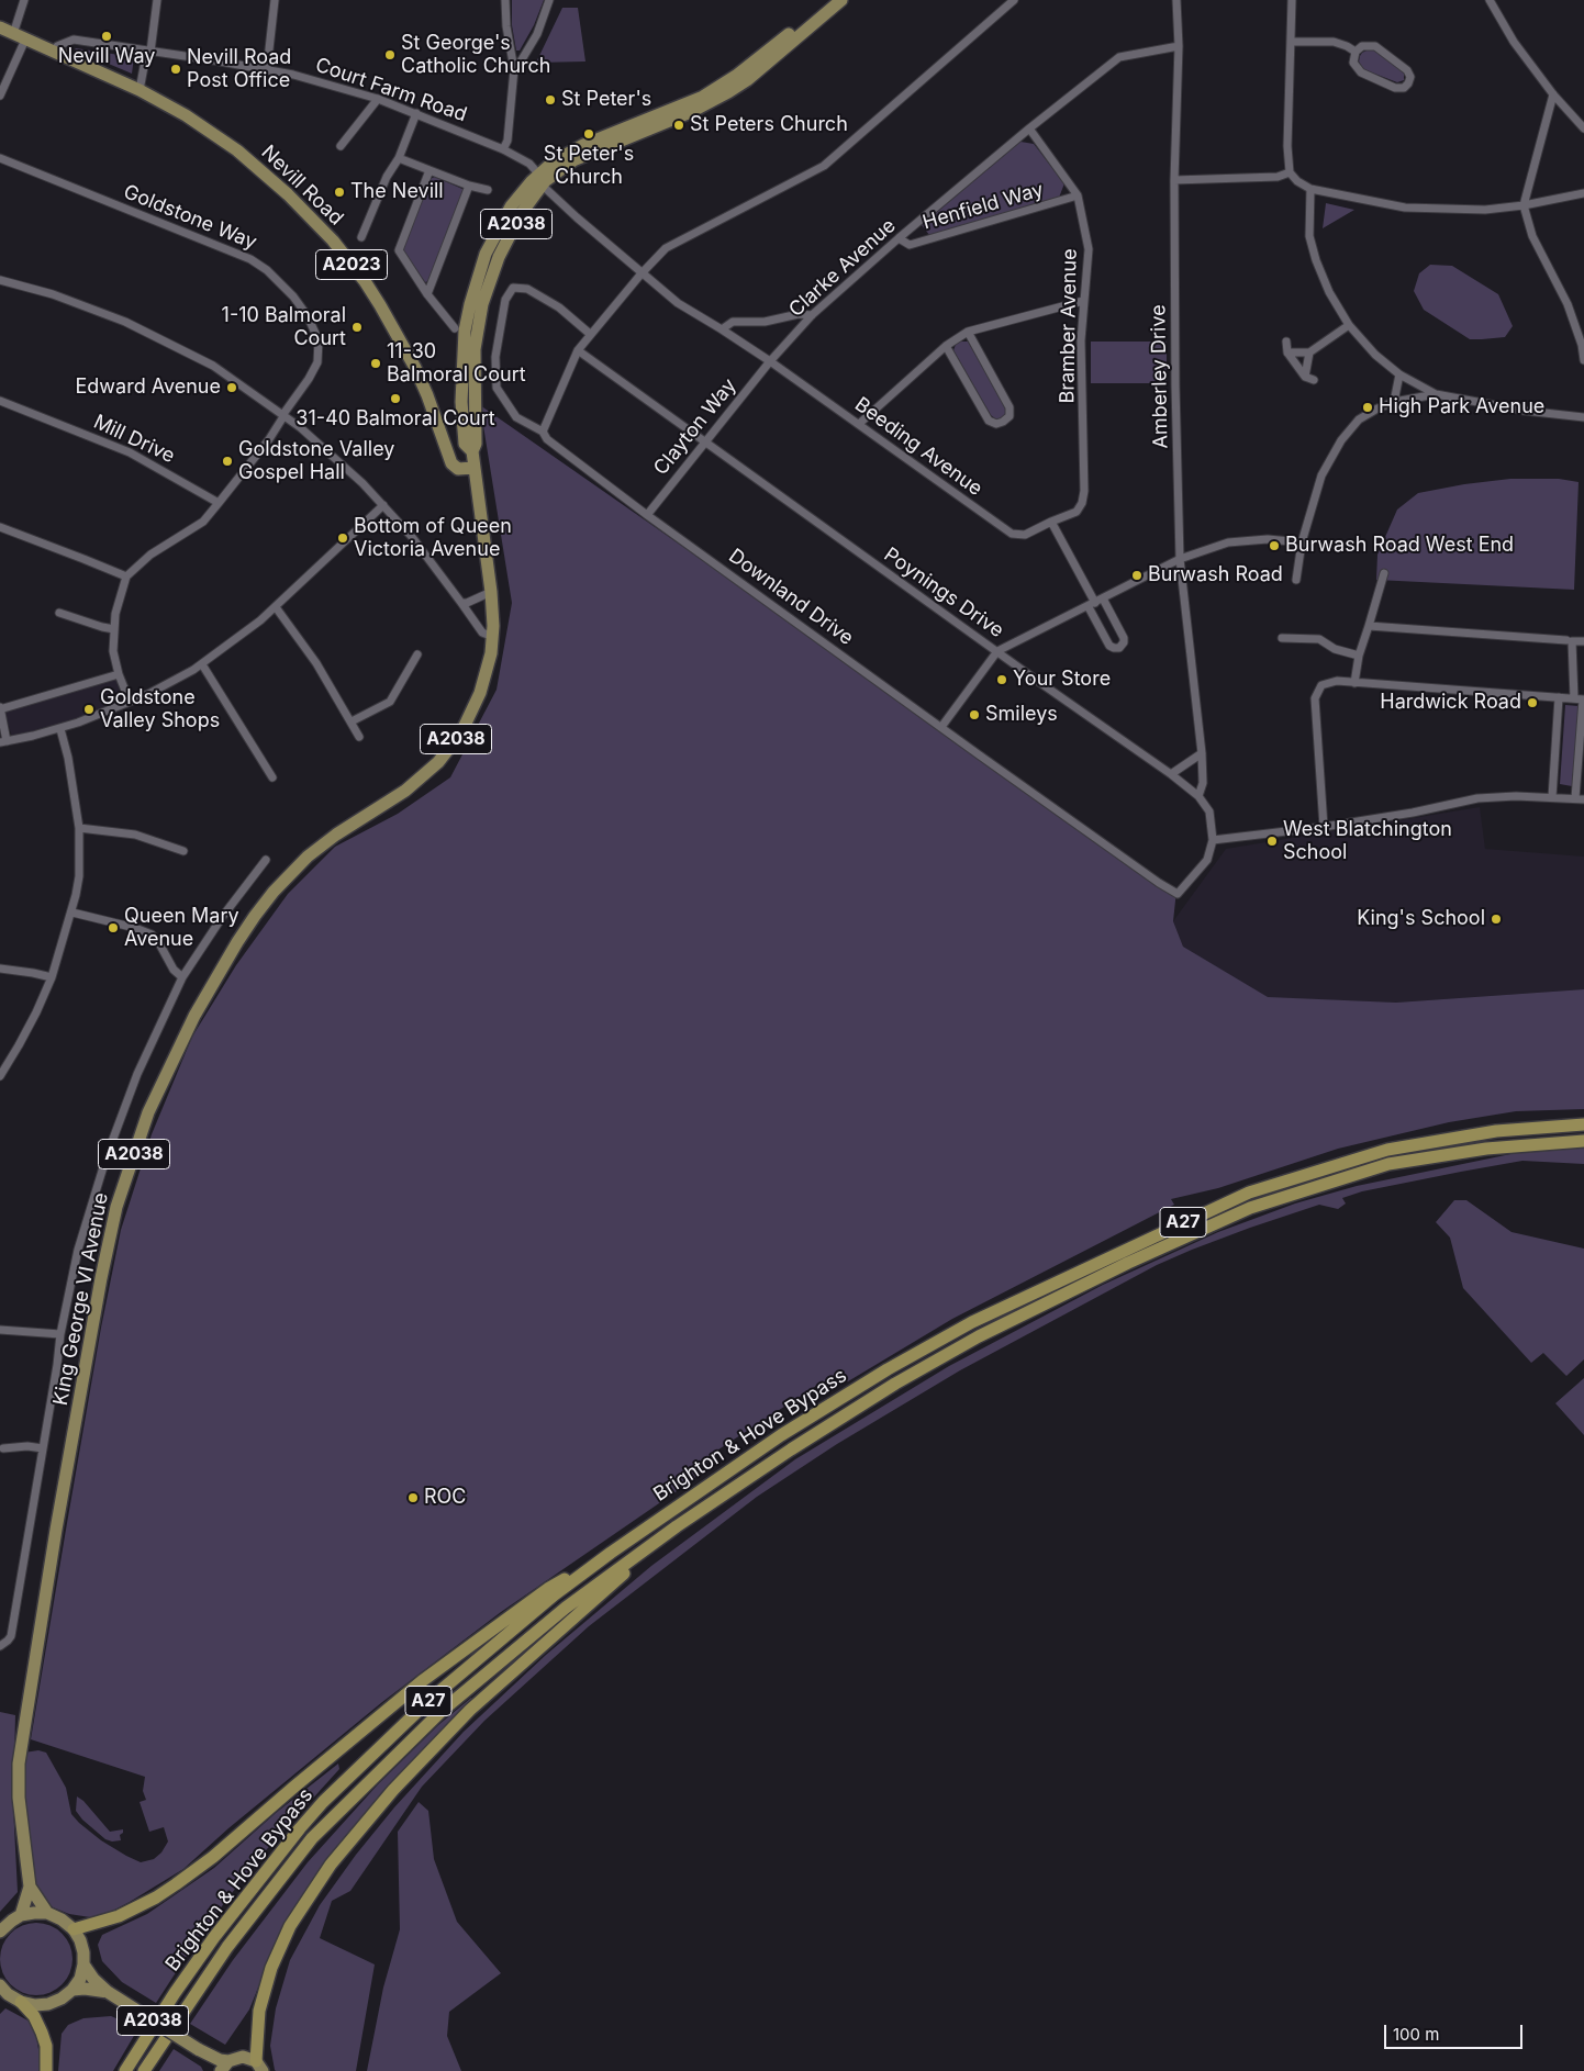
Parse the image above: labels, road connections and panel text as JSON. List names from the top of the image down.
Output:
{
  "streets": {
    "highway": ["A27", "Brighton & Hove Bypass"],
    "main road": [
      "Nevill Road",
      "A2038",
      "A2023",
      "King George VI Avenue"
    ],
    "street": [
      "Court Farm Road",
      "Henfield Way",
      "Goldstone Way",
      "Clarke Avenue",
      "Bramber Avenue",
      "Amberley Drive",
      "Clayton Way",
      "Mill Drive",
      "Beeding Avenue",
      "Poynings Drive",
      "Downland Drive"
    ]
  },
  "crossings": [
    ["Court Farm Road", "Nevill Road"],
    ["Court Farm Road", "A2038"],
    ["Court Farm Road", "King George VI Avenue"],
    ["Nevill Road", "King George VI Avenue"],
    ["Henfield Way", "Clarke Avenue"],
    ["Henfield Way", "Bramber Avenue"],
    ["A2038", "King George VI Avenue"],
    ["Clarke Avenue", "Bramber Avenue"],
    ["Clarke Avenue", "Amberley Drive"],
    ["Clarke Avenue", "Clayton Way"],
    ["Clarke Avenue", "Beeding Avenue"],
    ["Bramber Avenue", "Beeding Avenue"],
    ["Amberley Drive", "Poynings Drive"],
    ["Clayton Way", "Beeding Avenue"],
    ["Clayton Way", "Poynings Drive"],
    ["Clayton Way", "Downland Drive"],
    ["Poynings Drive", "Downland Drive"],
    ["A27", "Brighton & Hove Bypass"]
  ],
  "places": [
    "Nevill Way",
    "St George's Catholic Church",
    "Nevill Road Post Office",
    "St Peter's",
    "St Peters Church",
    "St Peter's Church",
    "The Nevill",
    "1-10 Balmoral Court",
    "11-30 Balmoral Court",
    "Edward Avenue",
    "31-40 Balmoral Court",
    "High Park Avenue",
    "Goldstone Valley Gospel Hall",
    "Bottom of Queen Victoria Avenue",
    "Burwash Road West End",
    "Burwash Road",
    "Your Store",
    "Hardwick Road",
    "Goldstone Valley Shops",
    "Smileys",
    "West Blatchington School",
    "King's School",
    "Queen Mary Avenue",
    "ROC"
  ],
  "scale_bar": "100 m"
}
